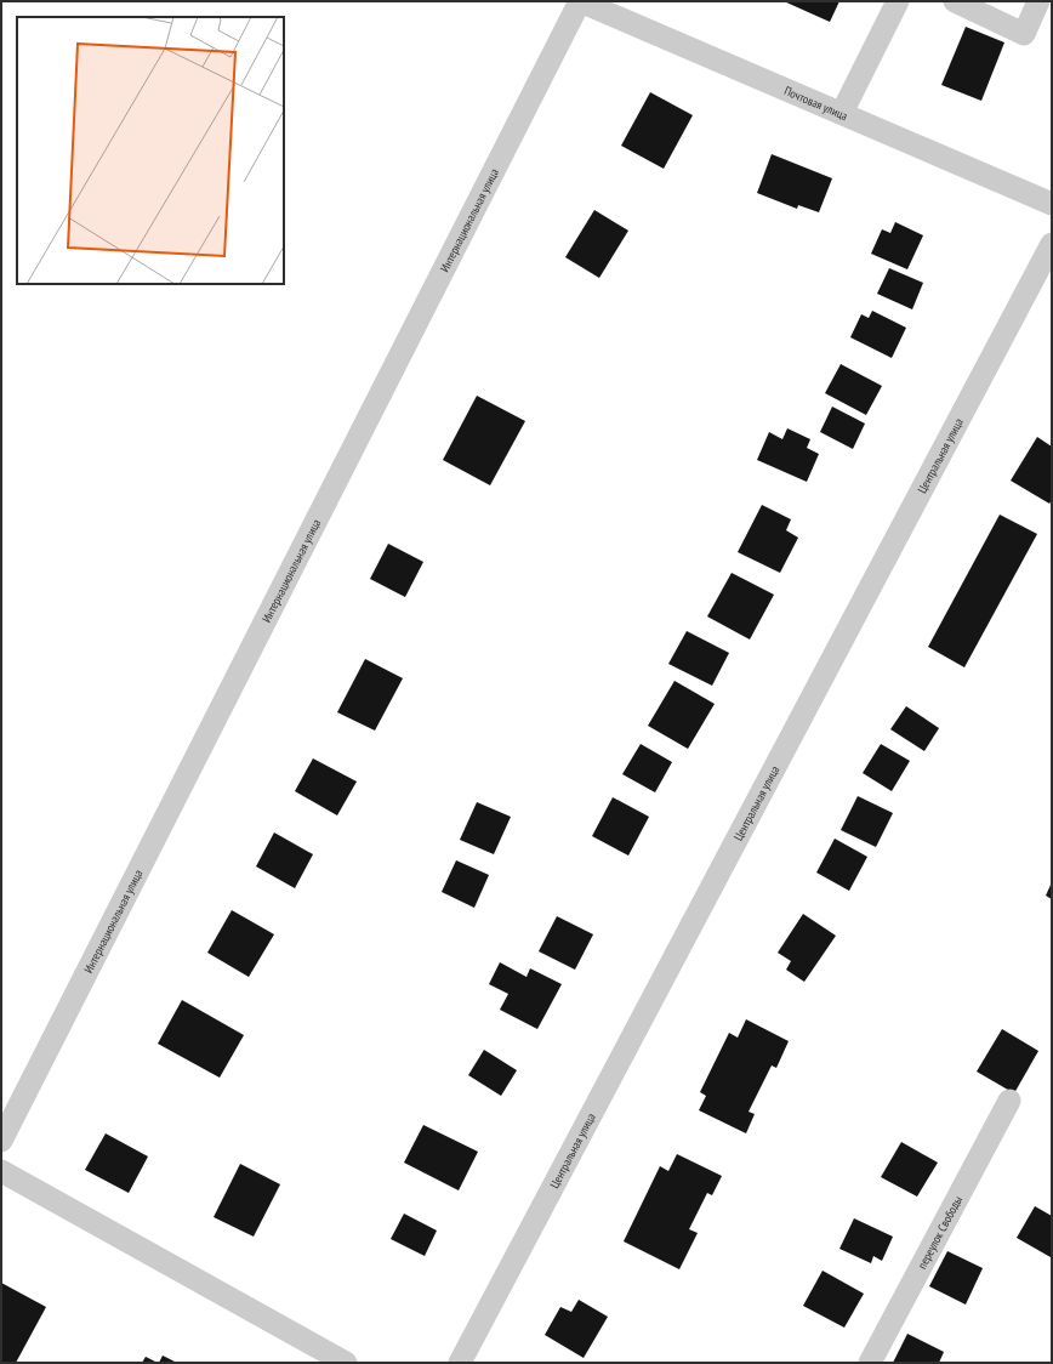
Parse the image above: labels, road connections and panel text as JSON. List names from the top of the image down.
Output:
{
  "streets": {
    "street": [
      "Почтовая улица",
      "Интернациональная улица",
      "Центральная улица",
      "переулок Свободы"
    ]
  },
  "crossings": [
    ["Почтовая улица", "Интернациональная улица"]
  ]
}
